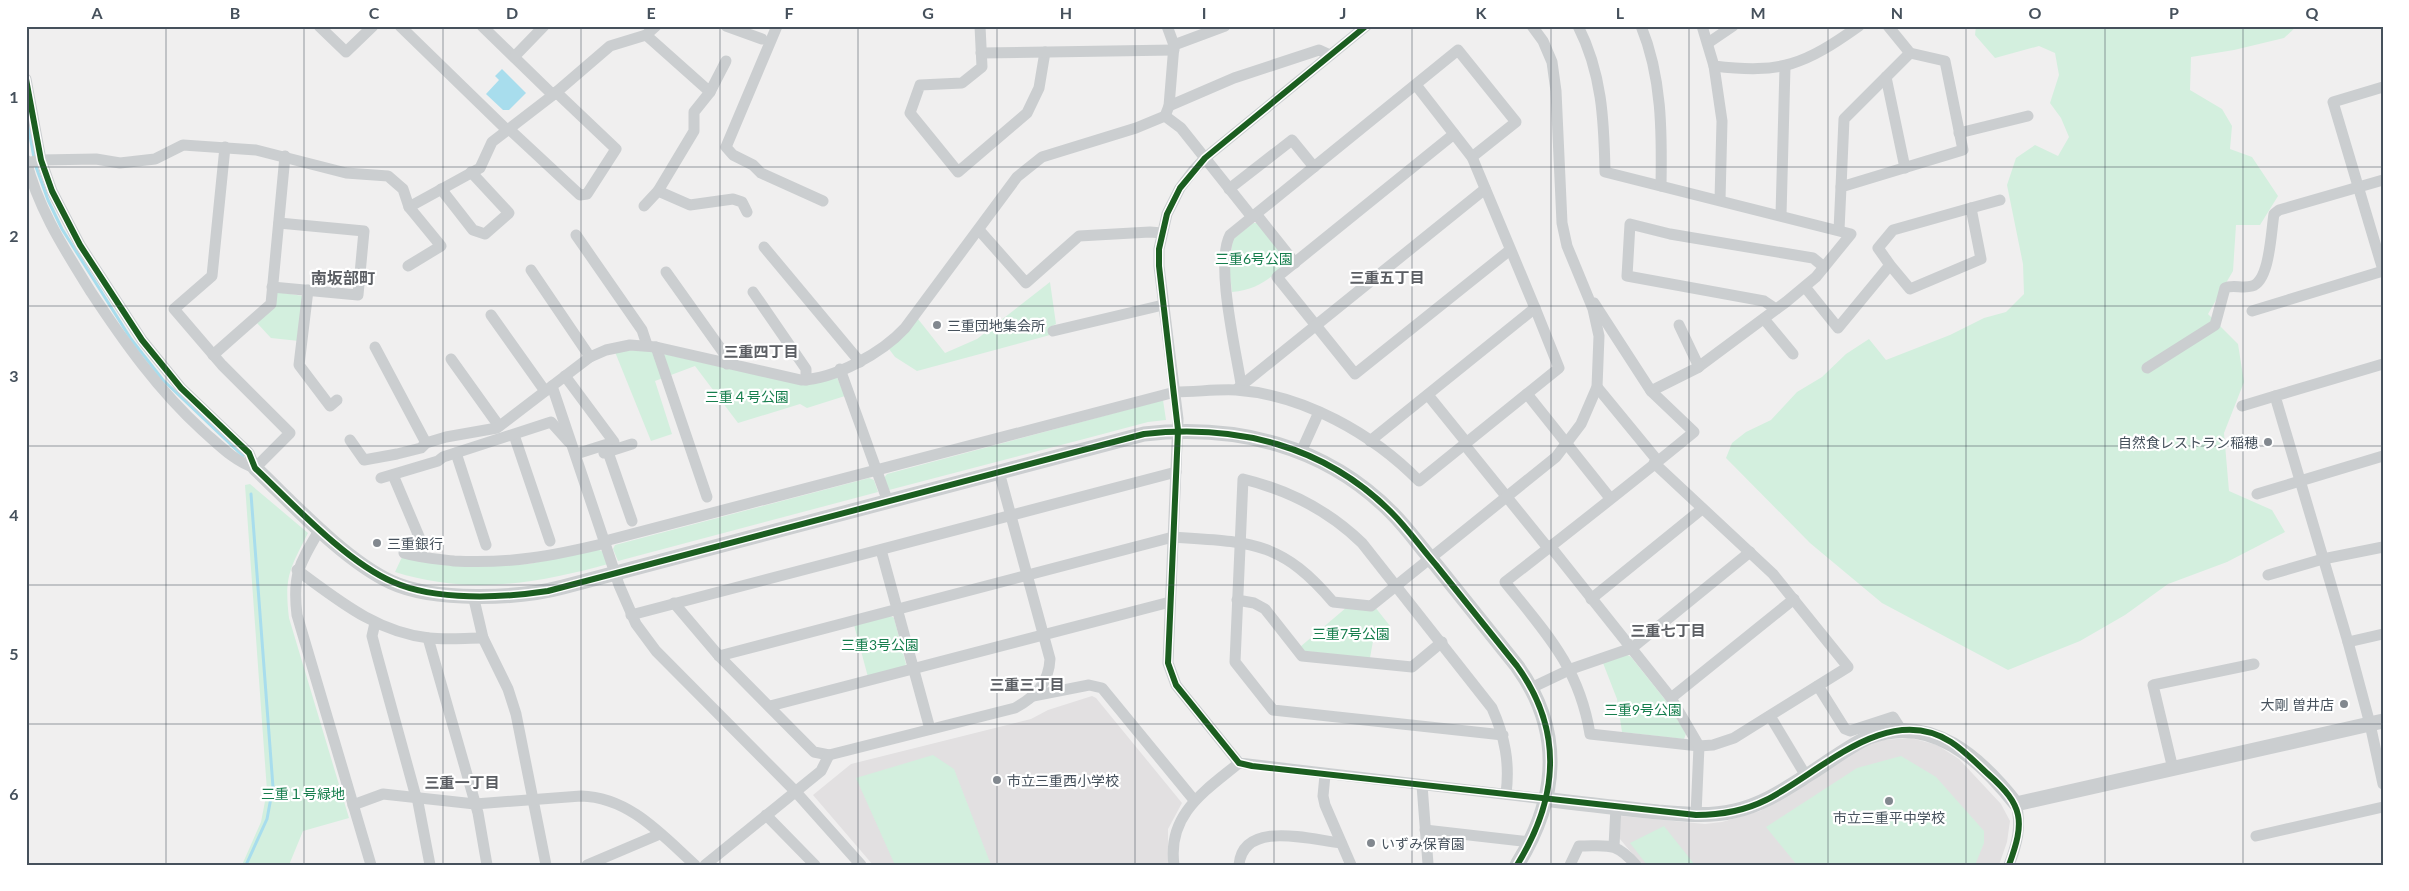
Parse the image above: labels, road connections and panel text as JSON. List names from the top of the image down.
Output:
{
  "districts": [
    "南坂部町",
    "三重五丁目",
    "三重四丁目",
    "三重七丁目",
    "三重三丁目",
    "三重一丁目"
  ],
  "parks": [
    "三重6号公園",
    "三重４号公園",
    "三重7号公園",
    "三重3号公園",
    "三重9号公園",
    "三重１号緑地"
  ],
  "places": [
    "三重団地集会所",
    "自然食レストラン稲穂",
    "三重銀行",
    "大剛 曽井店",
    "市立三重西小学校",
    "市立三重平中学校",
    "いずみ保育園"
  ],
  "grid": {
    "columns": [
      "A",
      "B",
      "C",
      "D",
      "E",
      "F",
      "G",
      "H",
      "I",
      "J",
      "K",
      "L",
      "M",
      "N",
      "O",
      "P",
      "Q"
    ],
    "rows": [
      "1",
      "2",
      "3",
      "4",
      "5",
      "6"
    ]
  }
}
